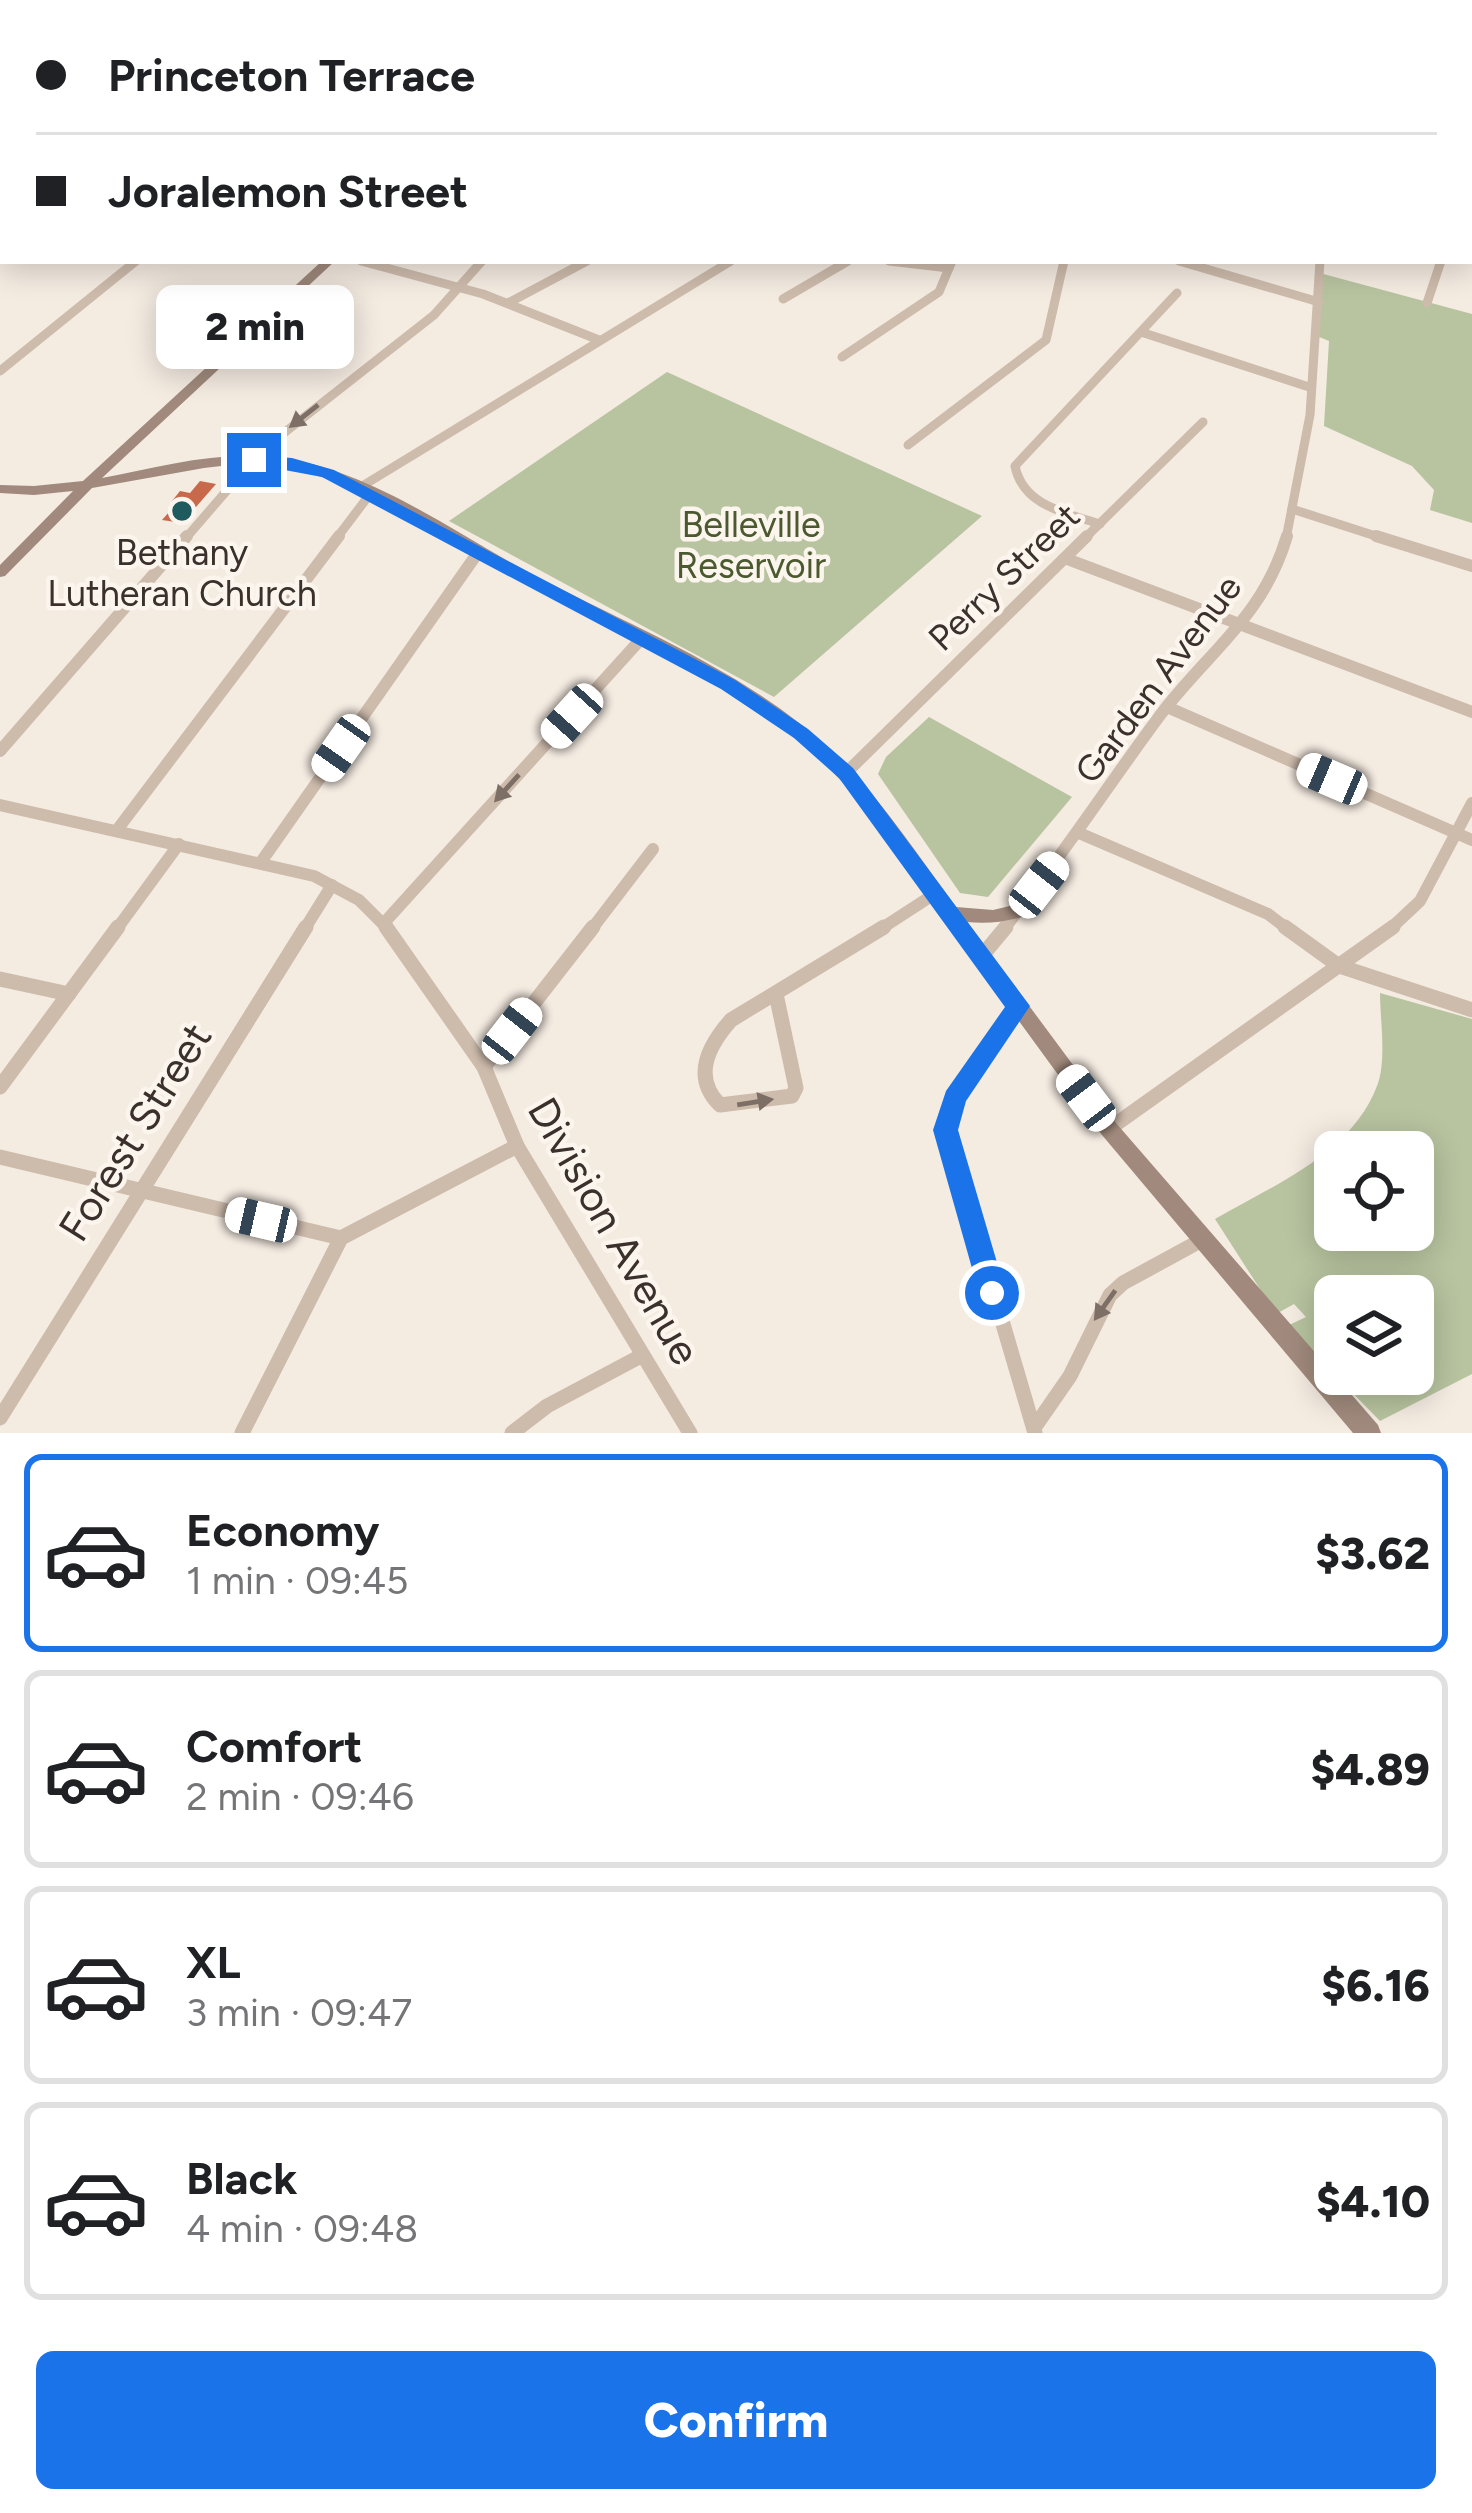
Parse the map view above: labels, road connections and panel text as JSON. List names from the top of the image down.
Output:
{
  "streets": {
    "street": [
      "Perry Street",
      "Garden Avenue",
      "Forest Street",
      "Division Avenue"
    ]
  },
  "crossings": [
    ["Forest Street", "Division Avenue"]
  ],
  "parks": ["Belleville Reservoir"],
  "places": ["Bethany Lutheran Church"],
  "page": {
    "banner": ["Princeton Terrace", "Joralemon Street"],
    "bubble": "2 min",
    "list": [
      {
        "name": "Economy",
        "note": "1 min · 09:45",
        "value": "$3.62"
      },
      {
        "name": "Comfort",
        "note": "2 min · 09:46",
        "value": "$4.89"
      },
      {
        "name": "XL",
        "note": "3 min · 09:47",
        "value": "$6.16"
      },
      {
        "name": "Black",
        "note": "4 min · 09:48",
        "value": "$4.10"
      }
    ],
    "buttons": "Confirm"
  }
}
